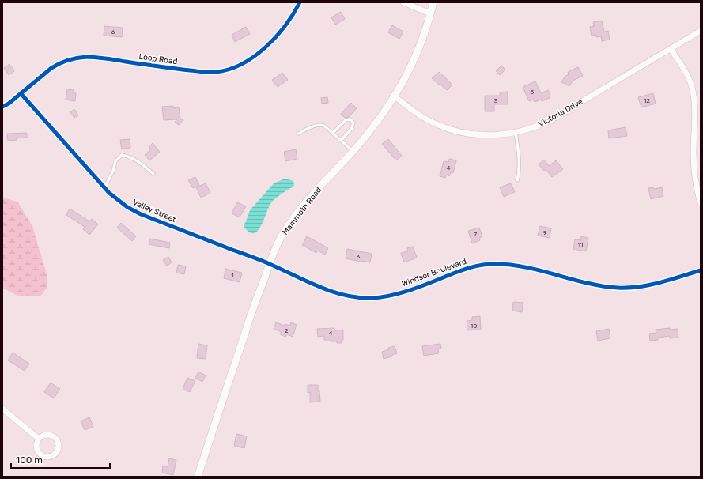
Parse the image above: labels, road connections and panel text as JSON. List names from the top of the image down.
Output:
{
  "streets": {
    "main road": ["Mammoth Road"],
    "street": [
      "Loop Road",
      "Victoria Drive",
      "Valley Street",
      "Windsor Boulevard"
    ]
  },
  "crossings": [
    ["Loop Road", "Valley Street"],
    ["Victoria Drive", "Mammoth Road"],
    ["Valley Street", "Mammoth Road"],
    ["Valley Street", "Windsor Boulevard"],
    ["Mammoth Road", "Windsor Boulevard"]
  ],
  "house_numbers": [
    "6",
    "5",
    "3",
    "12",
    "4",
    "9",
    "7",
    "11",
    "3",
    "1",
    "10",
    "2",
    "4"
  ],
  "scale_bar": "100 m"
}
